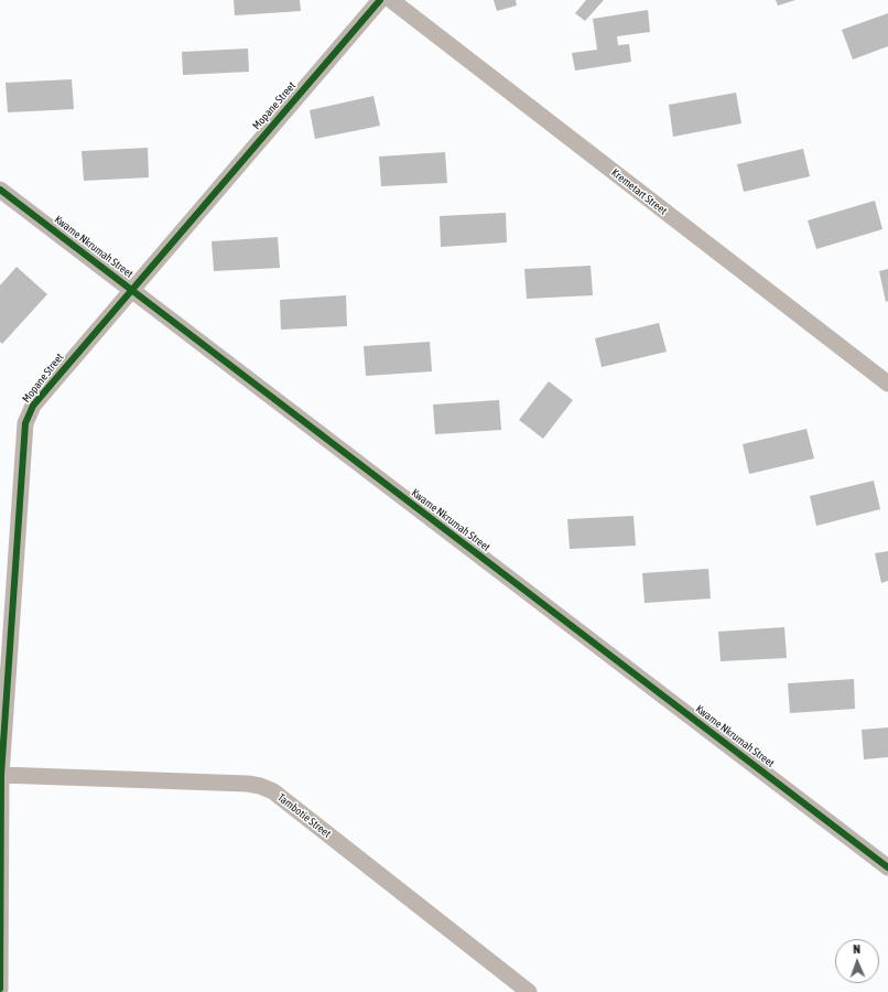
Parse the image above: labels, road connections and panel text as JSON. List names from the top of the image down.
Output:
{
  "streets": {
    "street": [
      "Mopane Street",
      "Kremetart Street",
      "Kwame Nkrumah Street",
      "Tambotie Street"
    ]
  },
  "crossings": [
    ["Mopane Street", "Kwame Nkrumah Street"],
    ["Mopane Street", "Tambotie Street"]
  ],
  "north": "top"
}
